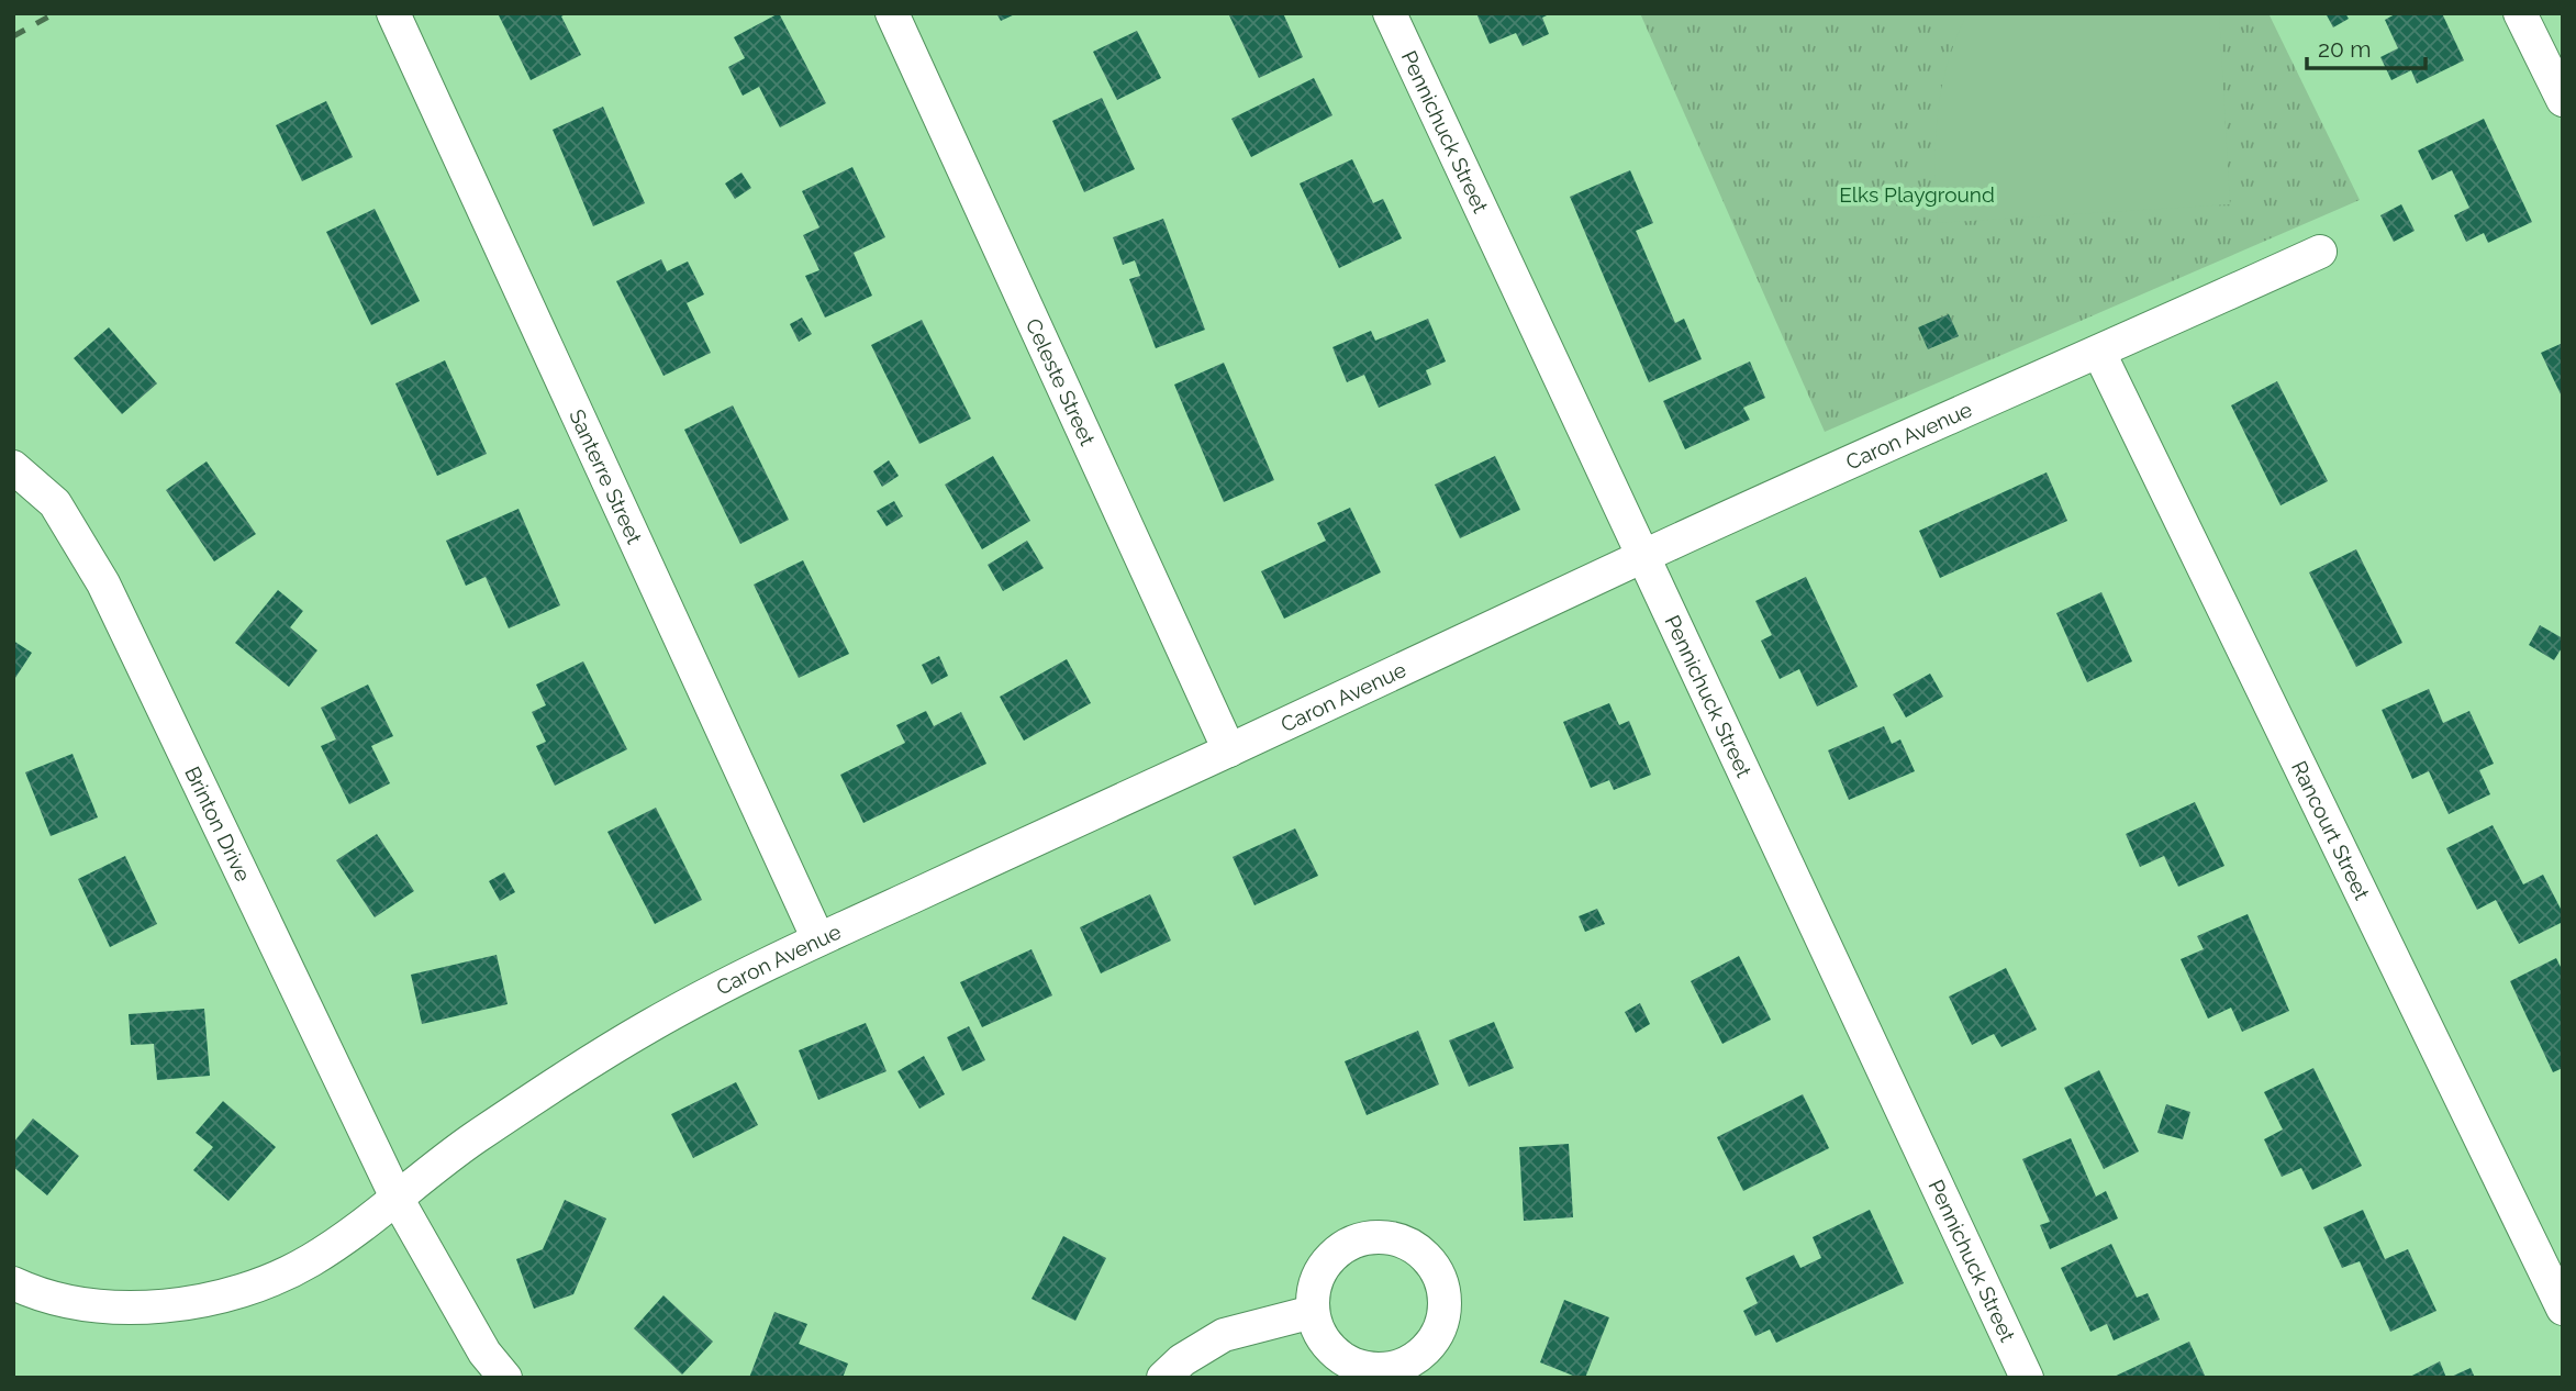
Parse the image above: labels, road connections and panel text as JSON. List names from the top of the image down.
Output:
{
  "streets": {
    "street": [
      "Pennichuck Street",
      "Celeste Street",
      "Caron Avenue",
      "Santerre Street",
      "Brinton Drive",
      "Rancourt Street"
    ]
  },
  "crossings": [
    ["Pennichuck Street", "Caron Avenue"],
    ["Celeste Street", "Caron Avenue"],
    ["Caron Avenue", "Santerre Street"],
    ["Caron Avenue", "Brinton Drive"],
    ["Caron Avenue", "Rancourt Street"]
  ],
  "parks": ["Elks Playground"],
  "scale_bar": "20 m"
}
